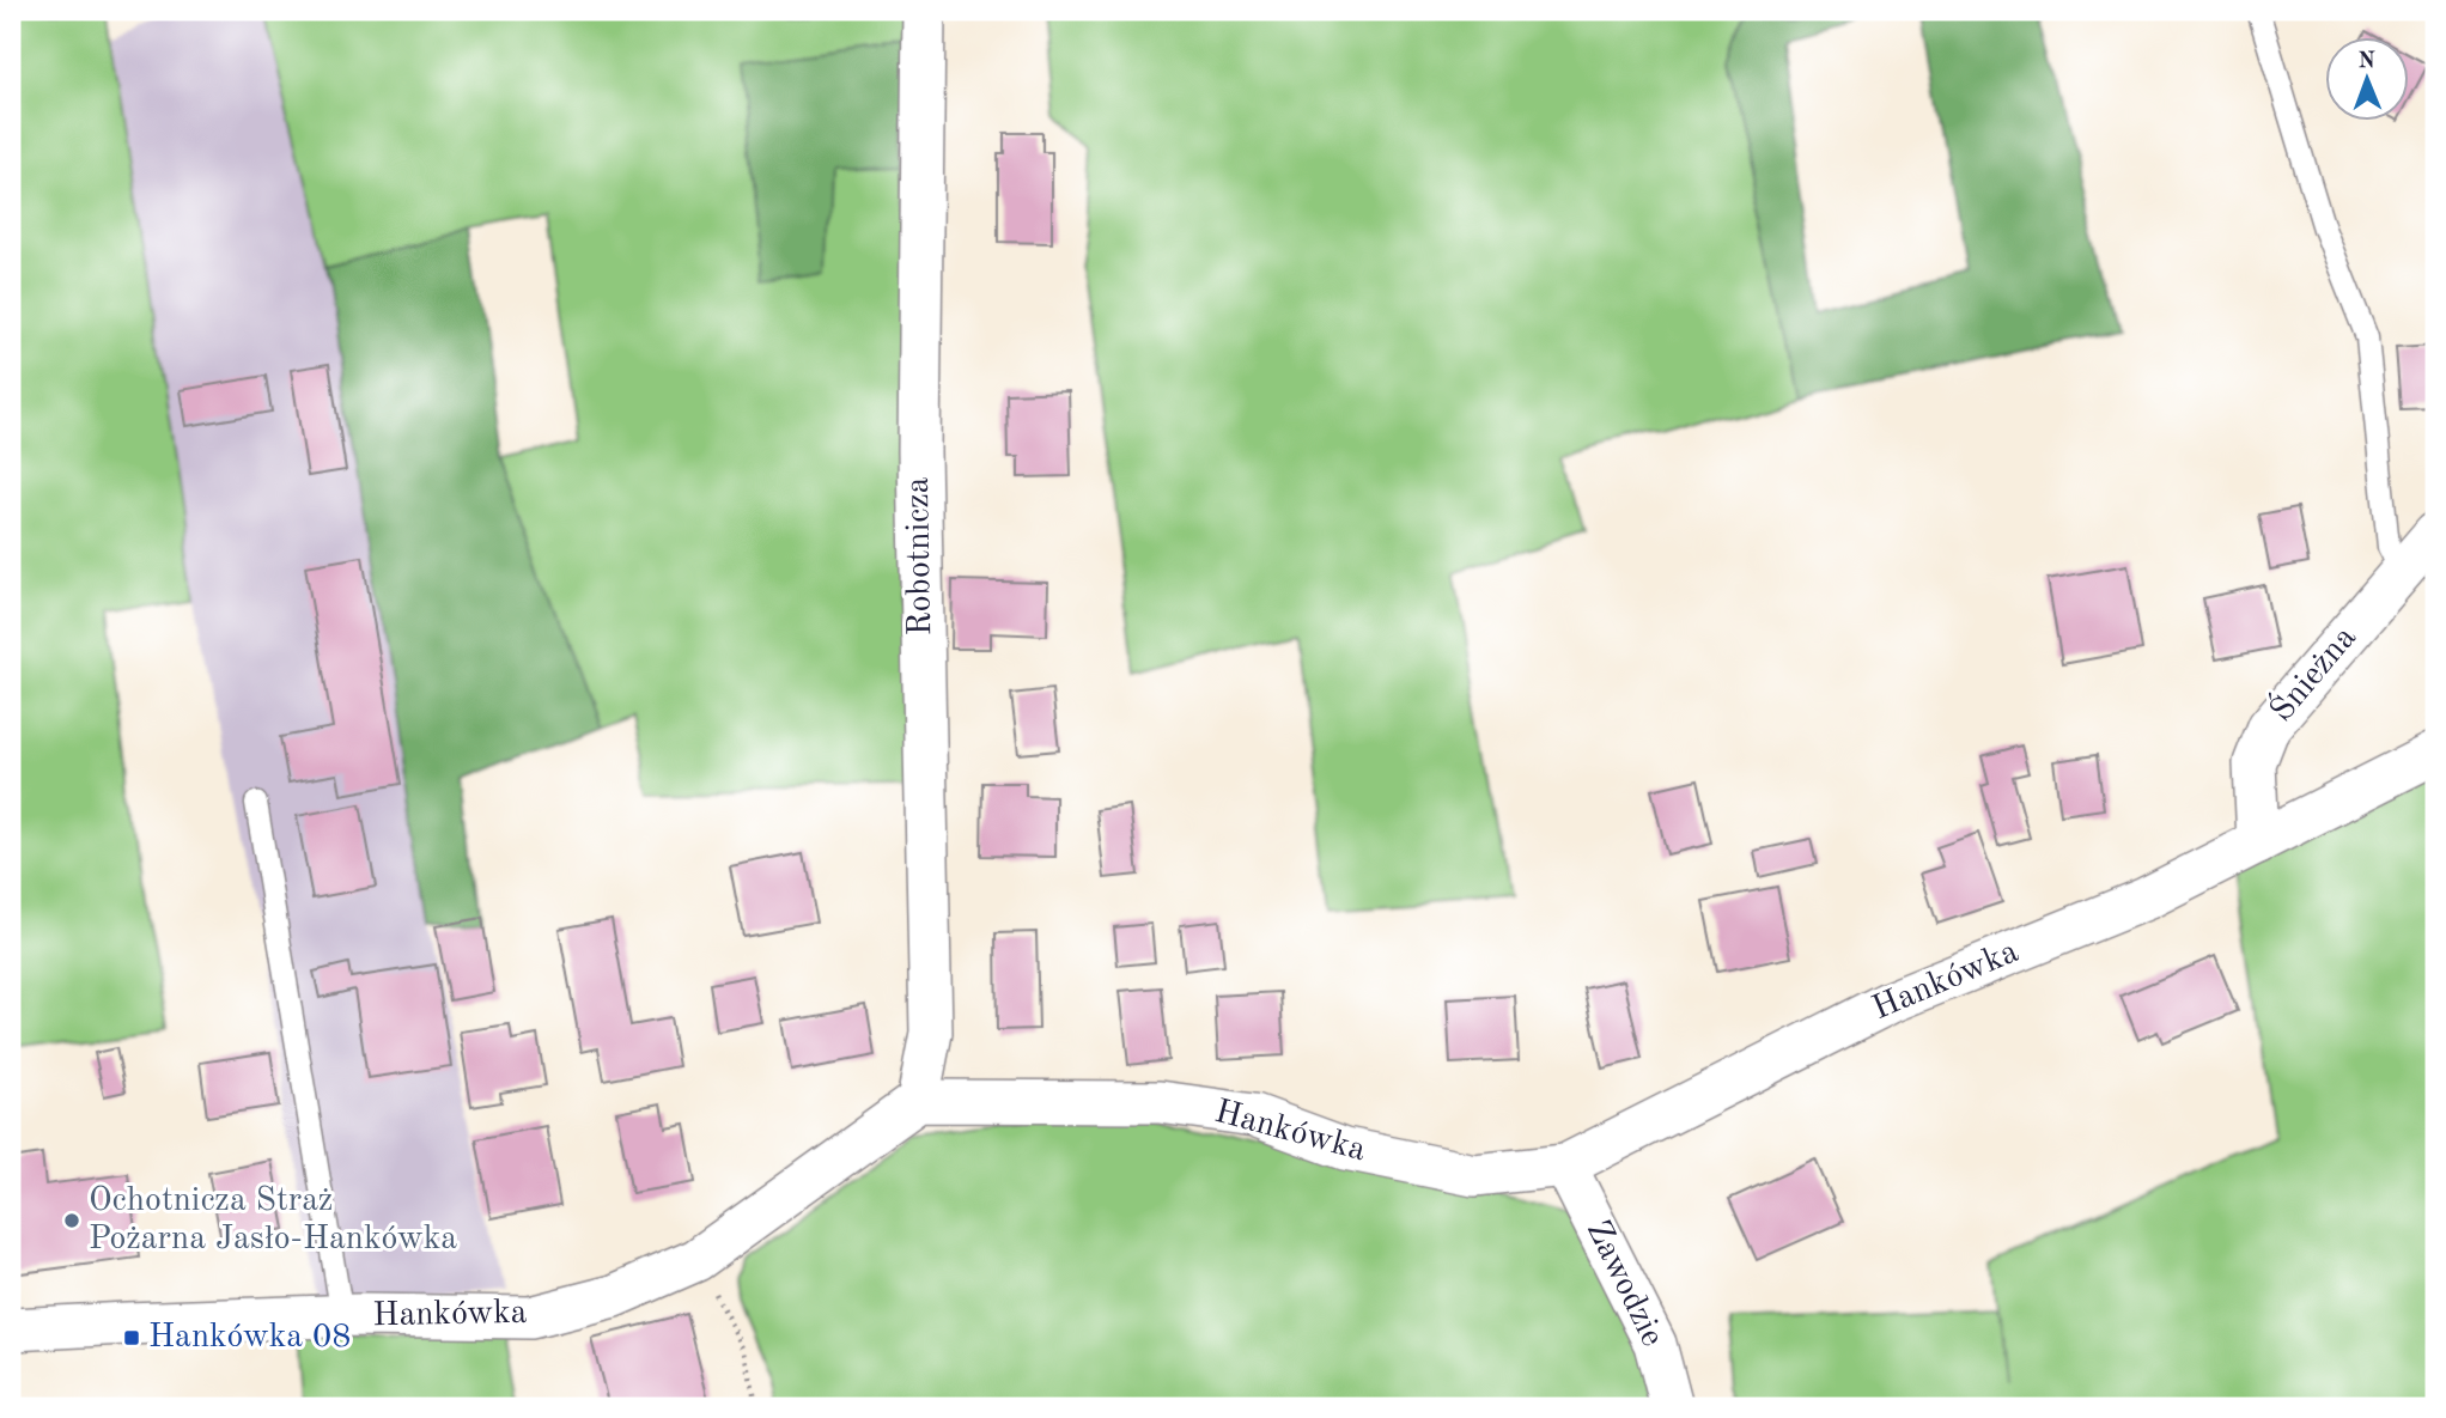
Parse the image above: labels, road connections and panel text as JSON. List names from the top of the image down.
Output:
{
  "streets": {
    "street": [
      "Robotnicza",
      "Śnieżna",
      "Hankówka",
      "Zawodzie"
    ]
  },
  "crossings": [
    ["Robotnicza", "Hankówka"],
    ["Śnieżna", "Hankówka"],
    ["Hankówka", "Zawodzie"]
  ],
  "places": {
    "other": ["Ochotnicza Straż Pożarna Jasło-Hankówka"],
    "transit": ["Hankówka 08"]
  },
  "north": "top"
}
